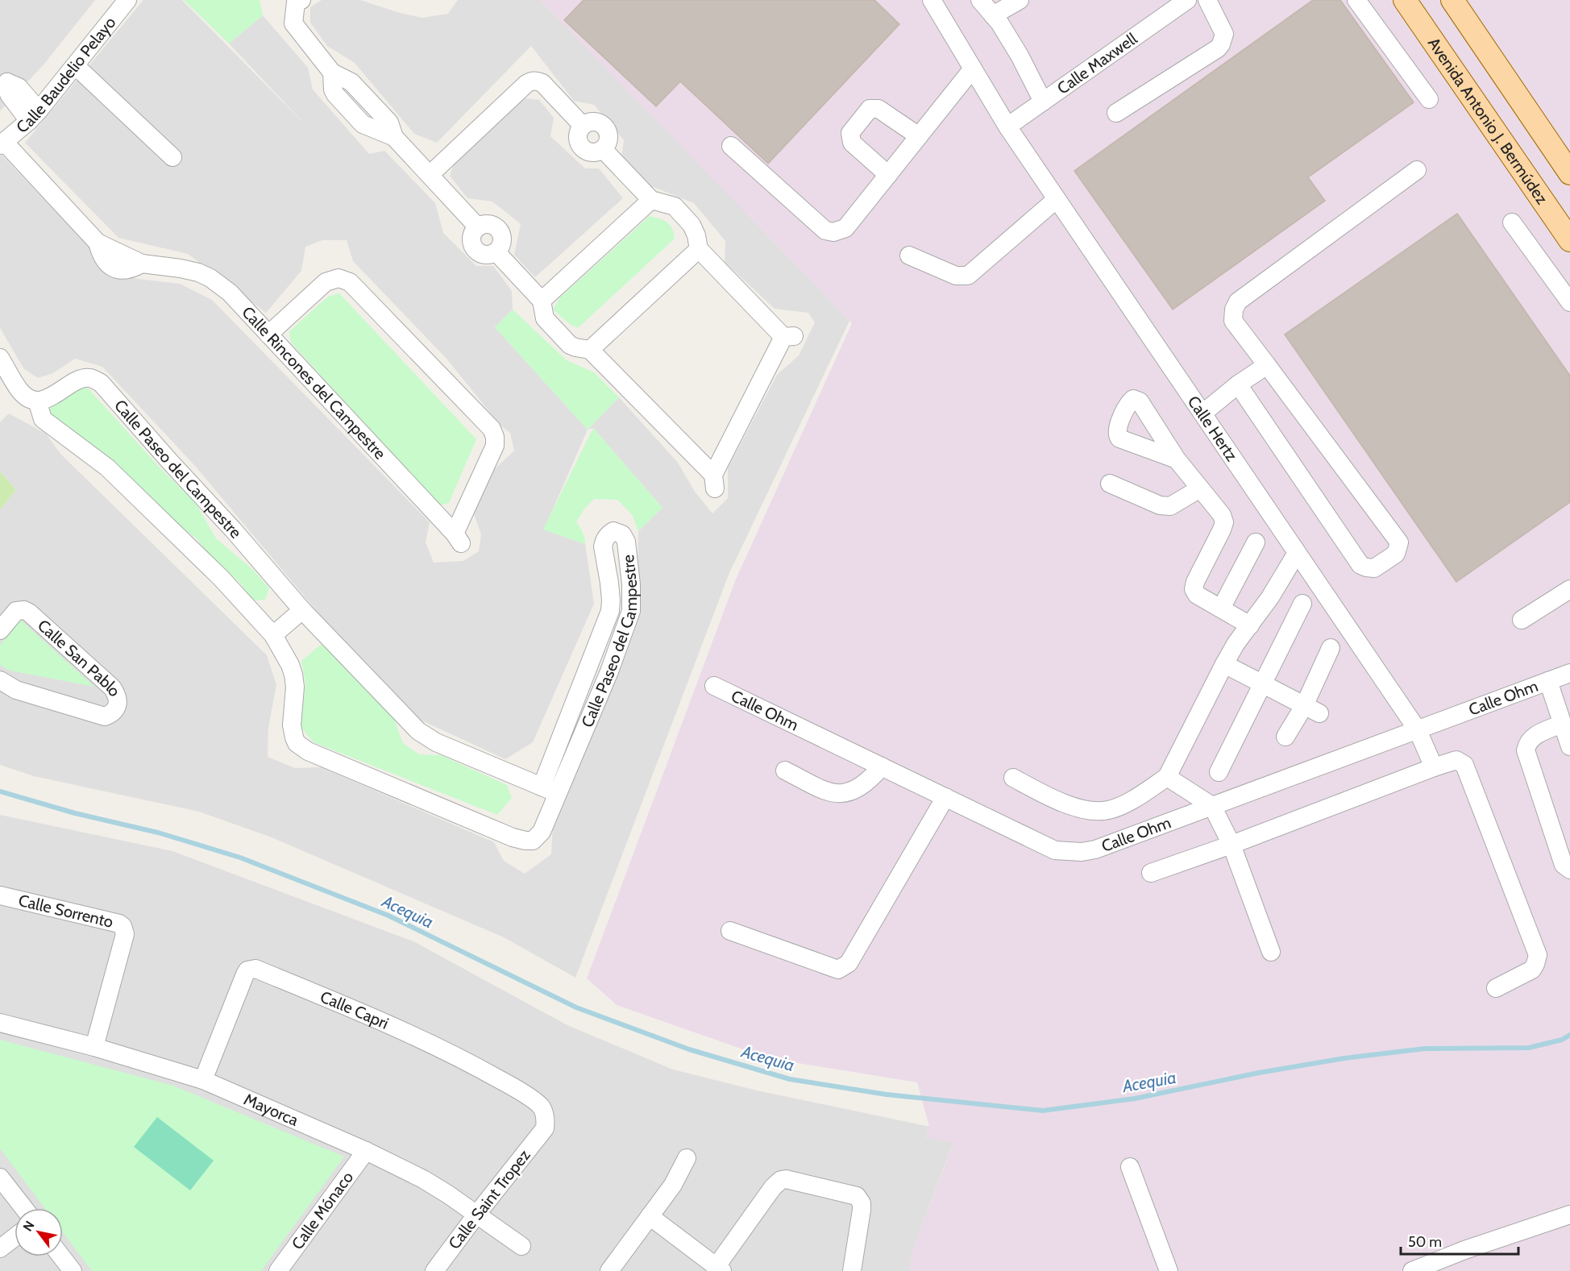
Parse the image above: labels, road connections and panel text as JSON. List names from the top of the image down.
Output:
{
  "streets": {
    "main road": ["Avenida Antonio J. Bermúdez"],
    "street": [
      "Calle Maxwell",
      "Calle Baudelio Pelayo",
      "Calle Rincones del Campestre",
      "Calle Hertz",
      "Calle Paseo del Campestre",
      "Calle San Pablo",
      "Calle Ohm",
      "Calle Sorrento",
      "Calle Capri",
      "Mayorca",
      "Calle Saint Tropez",
      "Calle Mónaco"
    ]
  },
  "crossings": [
    ["Calle Maxwell", "Calle Hertz"],
    ["Calle Baudelio Pelayo", "Calle Rincones del Campestre"],
    ["Calle Hertz", "Calle Ohm"],
    ["Calle Sorrento", "Mayorca"],
    ["Calle Capri", "Mayorca"],
    ["Calle Capri", "Calle Saint Tropez"],
    ["Mayorca", "Calle Saint Tropez"],
    ["Mayorca", "Calle Mónaco"]
  ],
  "water": ["Acequia"],
  "scale_bar": "50 m",
  "north": "top left"
}
